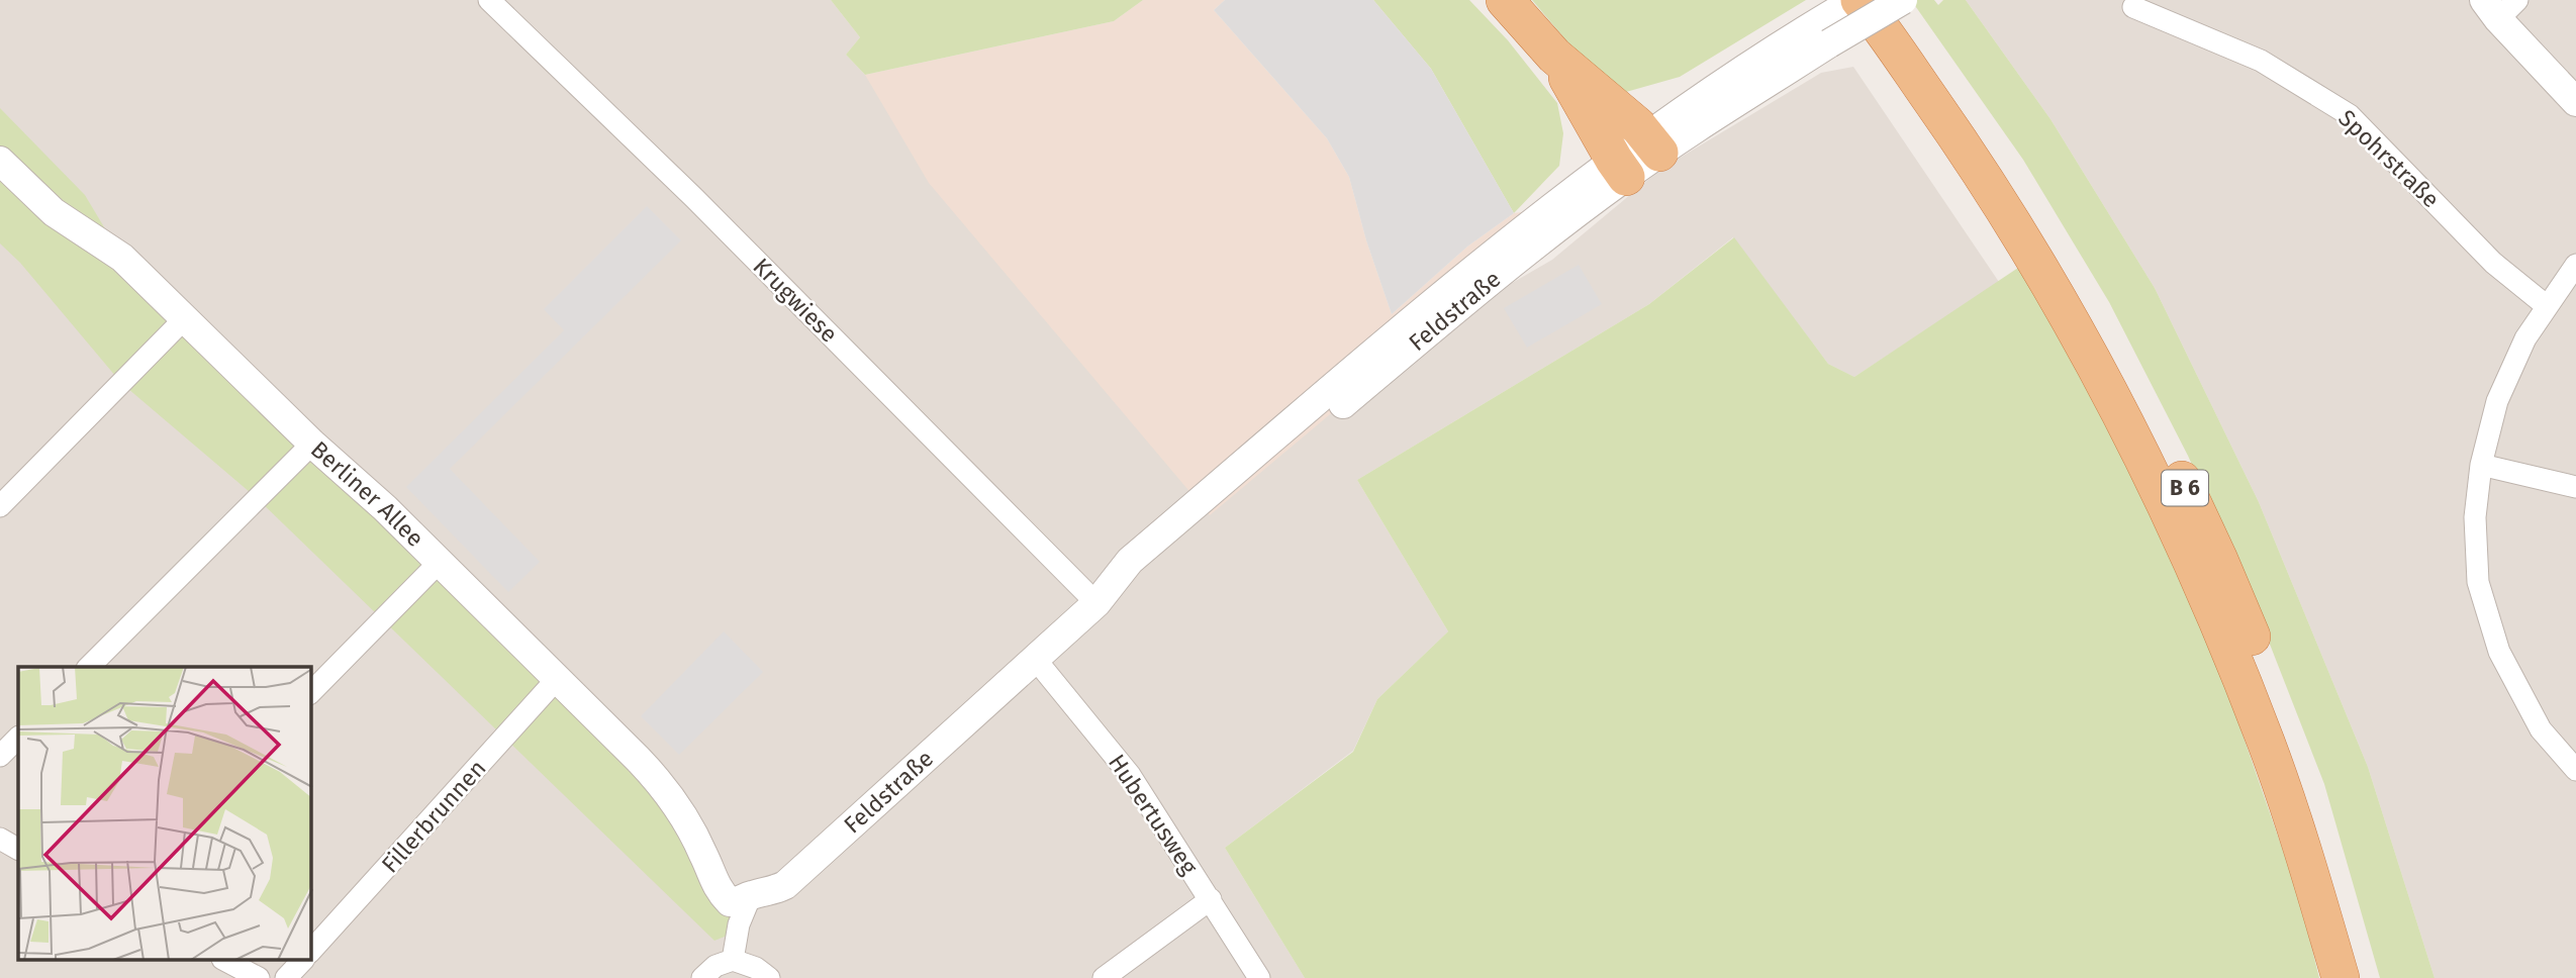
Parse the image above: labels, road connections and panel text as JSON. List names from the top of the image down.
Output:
{
  "streets": {
    "highway": ["B 6"],
    "street": [
      "Spohrstraße",
      "Krugwiese",
      "Feldstraße",
      "Berliner Allee",
      "Hubertusweg",
      "Fillerbrunnen"
    ]
  },
  "crossings": [
    ["Krugwiese", "Feldstraße"],
    ["Feldstraße", "Berliner Allee"],
    ["Feldstraße", "Hubertusweg"],
    ["Berliner Allee", "Fillerbrunnen"]
  ]
}
